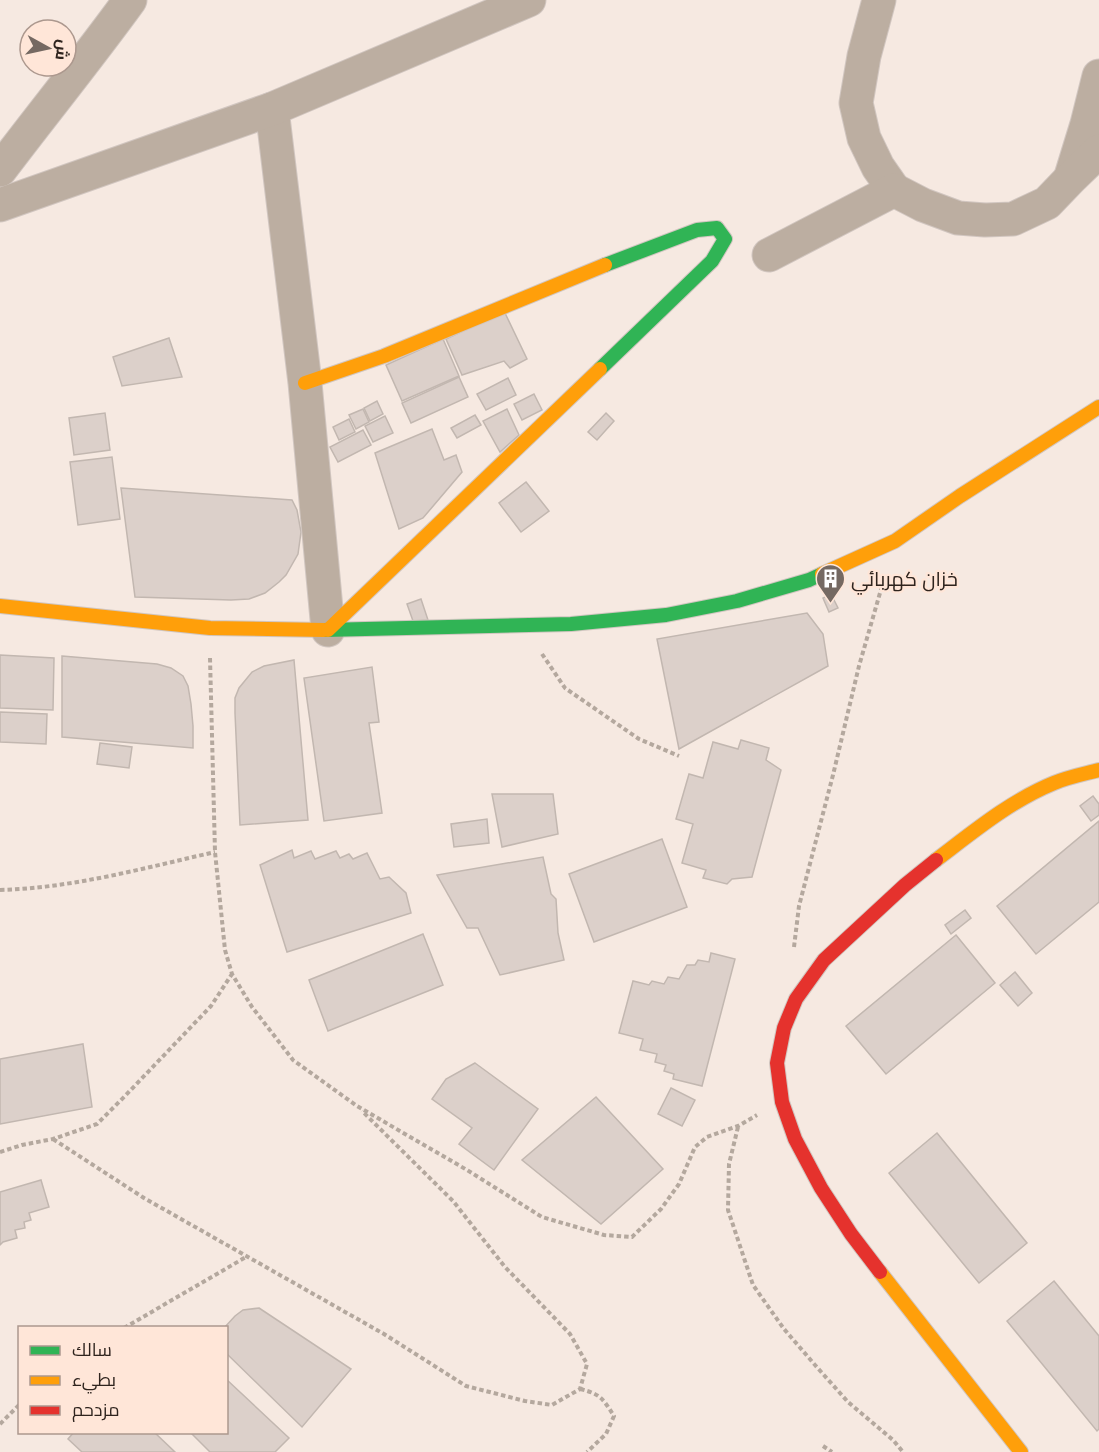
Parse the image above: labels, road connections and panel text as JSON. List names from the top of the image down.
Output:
{
  "places": {
    "building": ["خزان كهربائي"]
  },
  "legend": ["سالك", "بطيء", "مزدحم"],
  "north": "right"
}
